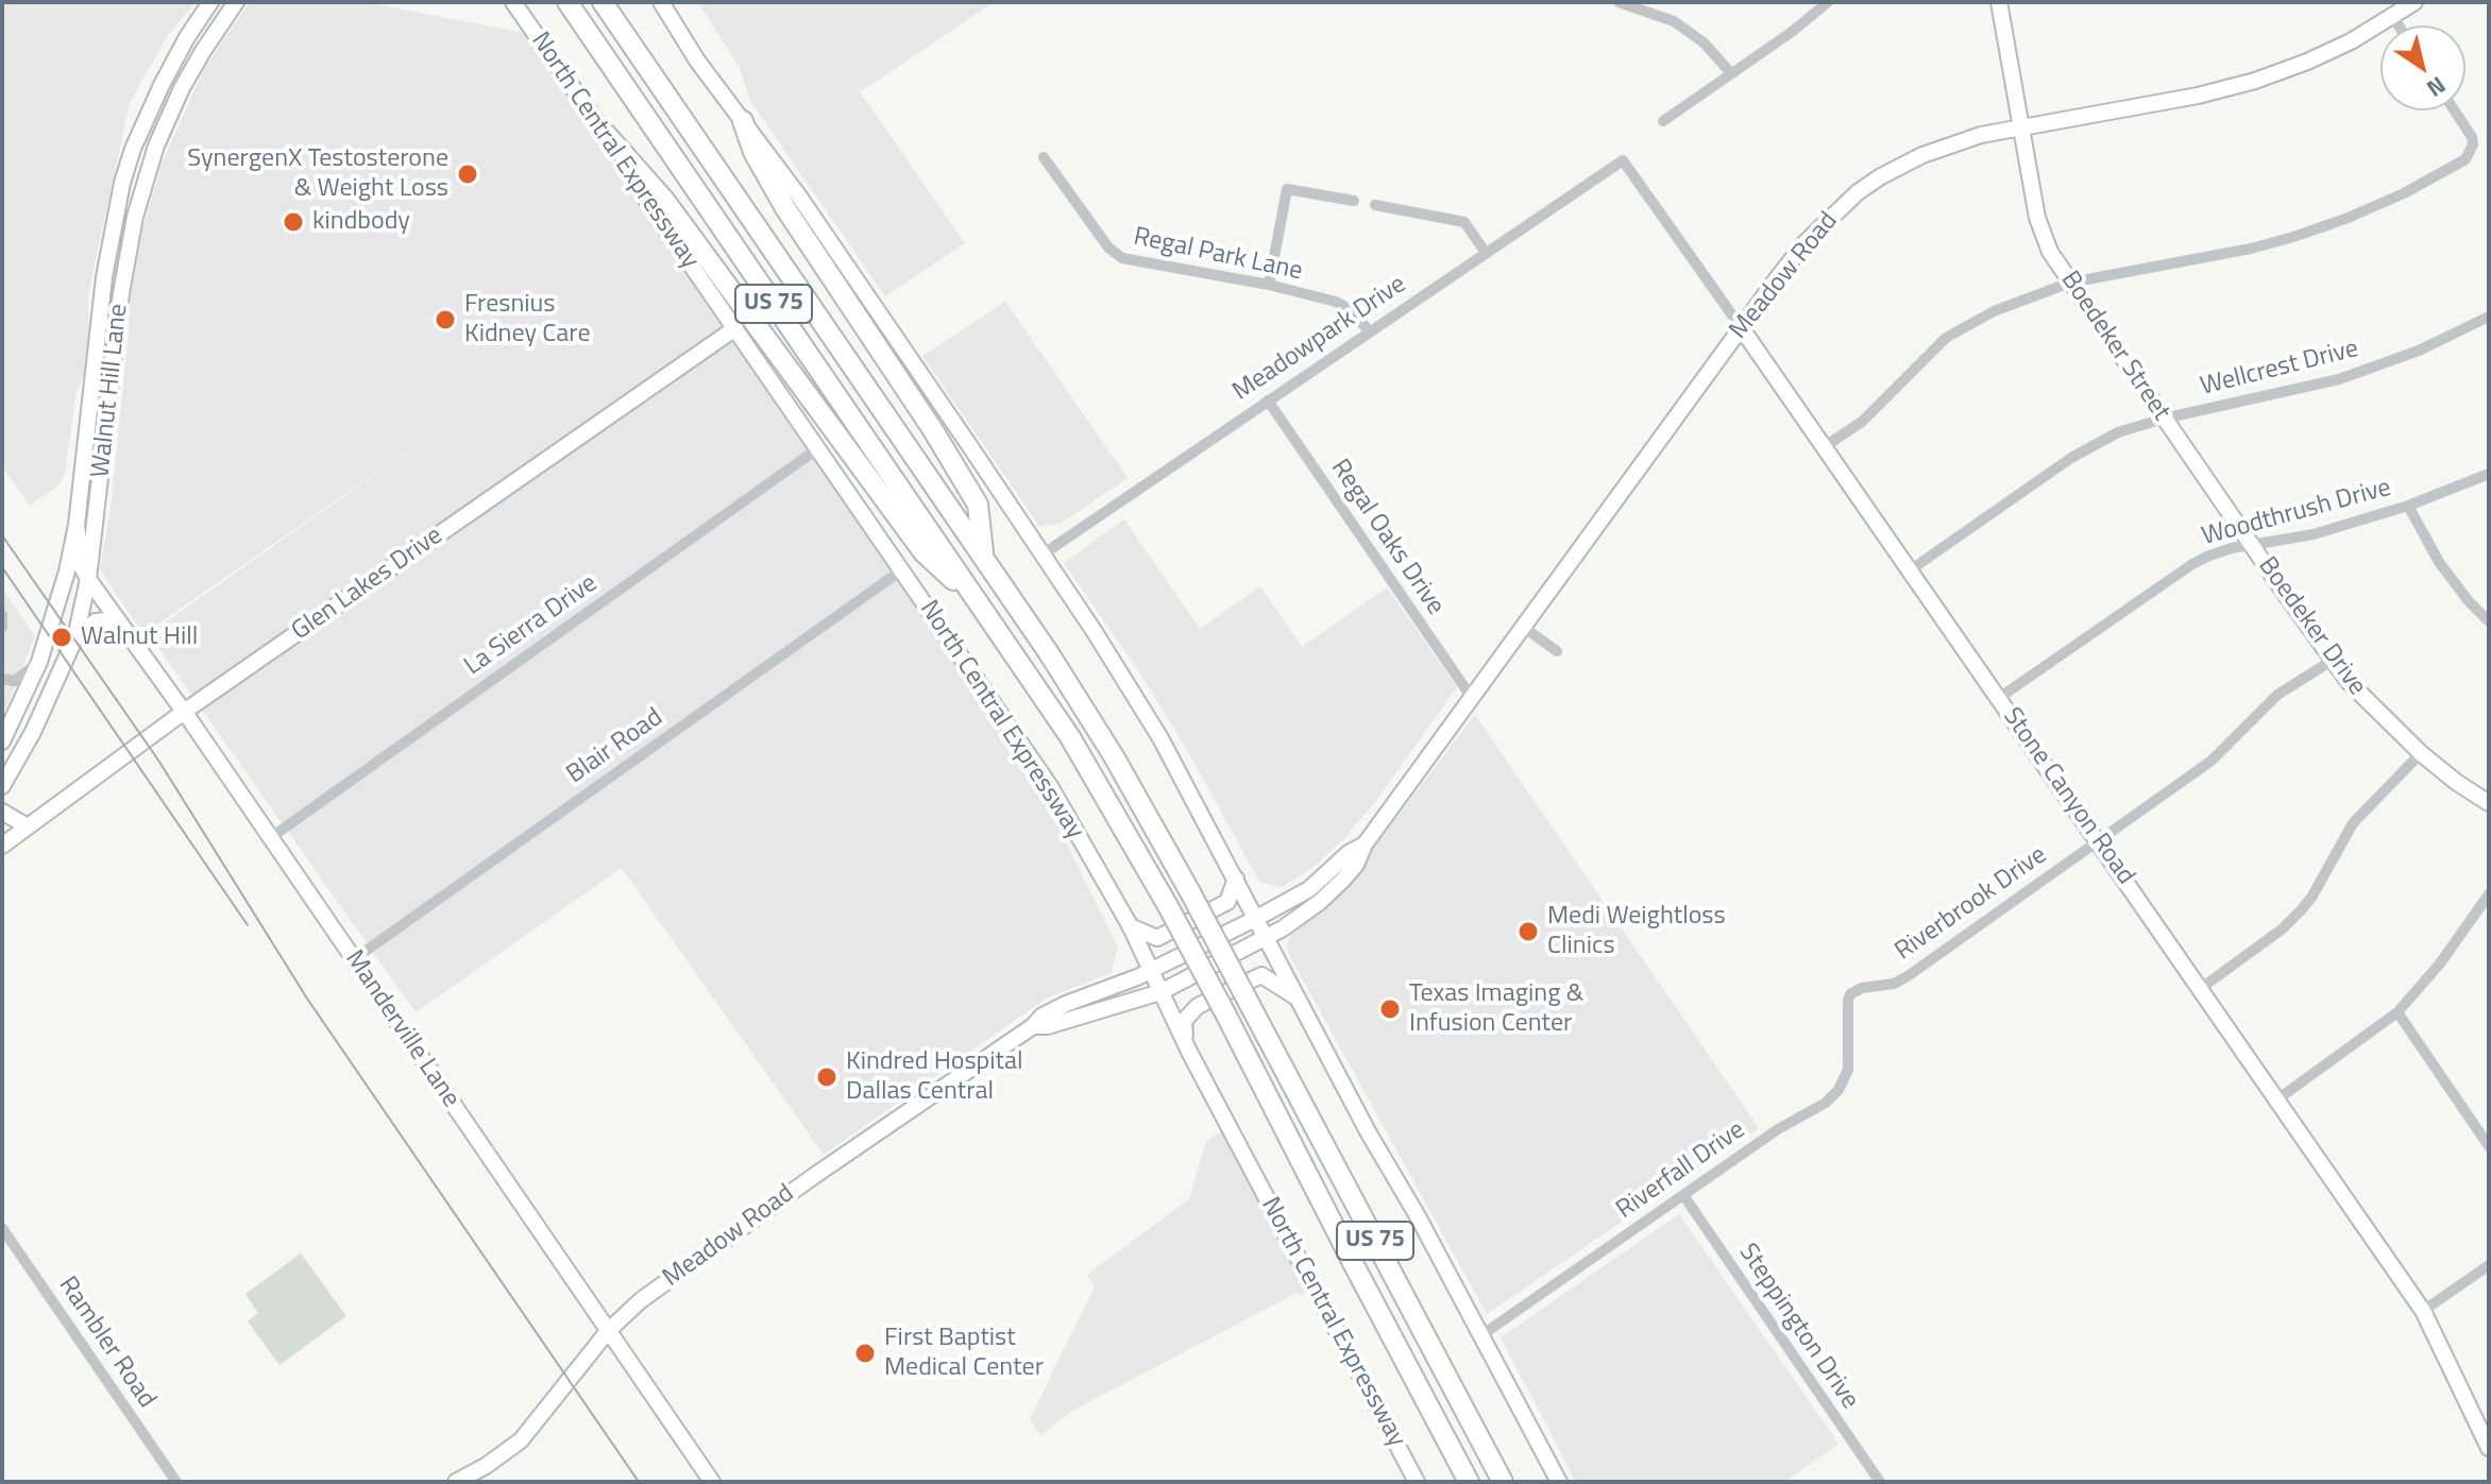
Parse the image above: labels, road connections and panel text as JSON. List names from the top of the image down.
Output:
{
  "streets": {
    "highway": ["North Central Expressway", "US 75"],
    "street": [
      "Regal Park Lane",
      "Meadow Road",
      "Meadowpark Drive",
      "Boedeker Street",
      "Wellcrest Drive",
      "Walnut Hill Lane",
      "Woodthrush Drive",
      "Regal Oaks Drive",
      "Glen Lakes Drive",
      "La Sierra Drive",
      "Boedeker Drive",
      "Blair Road",
      "Stone Canyon Road",
      "Riverbrook Drive",
      "Manderville Lane",
      "Riverfall Drive",
      "Steppington Drive",
      "Rambler Road"
    ]
  },
  "crossings": [
    ["North Central Expressway", "Meadow Road"],
    ["North Central Expressway", "Glen Lakes Drive"],
    ["North Central Expressway", "La Sierra Drive"],
    ["North Central Expressway", "Blair Road"],
    ["Regal Park Lane", "Meadowpark Drive"],
    ["Meadow Road", "Boedeker Street"],
    ["Meadow Road", "Regal Oaks Drive"],
    ["Meadow Road", "Stone Canyon Road"],
    ["Meadow Road", "Manderville Lane"],
    ["Meadowpark Drive", "Regal Oaks Drive"],
    ["Meadowpark Drive", "Stone Canyon Road"],
    ["Boedeker Street", "Wellcrest Drive"],
    ["Boedeker Street", "Woodthrush Drive"],
    ["Boedeker Street", "Boedeker Drive"],
    ["Wellcrest Drive", "Stone Canyon Road"],
    ["Walnut Hill Lane", "Manderville Lane"],
    ["Woodthrush Drive", "Boedeker Drive"],
    ["Woodthrush Drive", "Stone Canyon Road"],
    ["Glen Lakes Drive", "Manderville Lane"],
    ["La Sierra Drive", "Manderville Lane"],
    ["Boedeker Drive", "Riverbrook Drive"],
    ["Blair Road", "Manderville Lane"],
    ["Stone Canyon Road", "Riverbrook Drive"],
    ["Riverbrook Drive", "Riverfall Drive"],
    ["Riverfall Drive", "Steppington Drive"]
  ],
  "places": [
    "SynergenX Testosterone & Weight Loss",
    "kindbody",
    "Fresnius Kidney Care",
    "Walnut Hill",
    "Medi Weightloss Clinics",
    "Texas Imaging & Infusion Center",
    "Kindred Hospital Dallas Central",
    "First Baptist Medical Center"
  ],
  "north": "bottom right"
}
